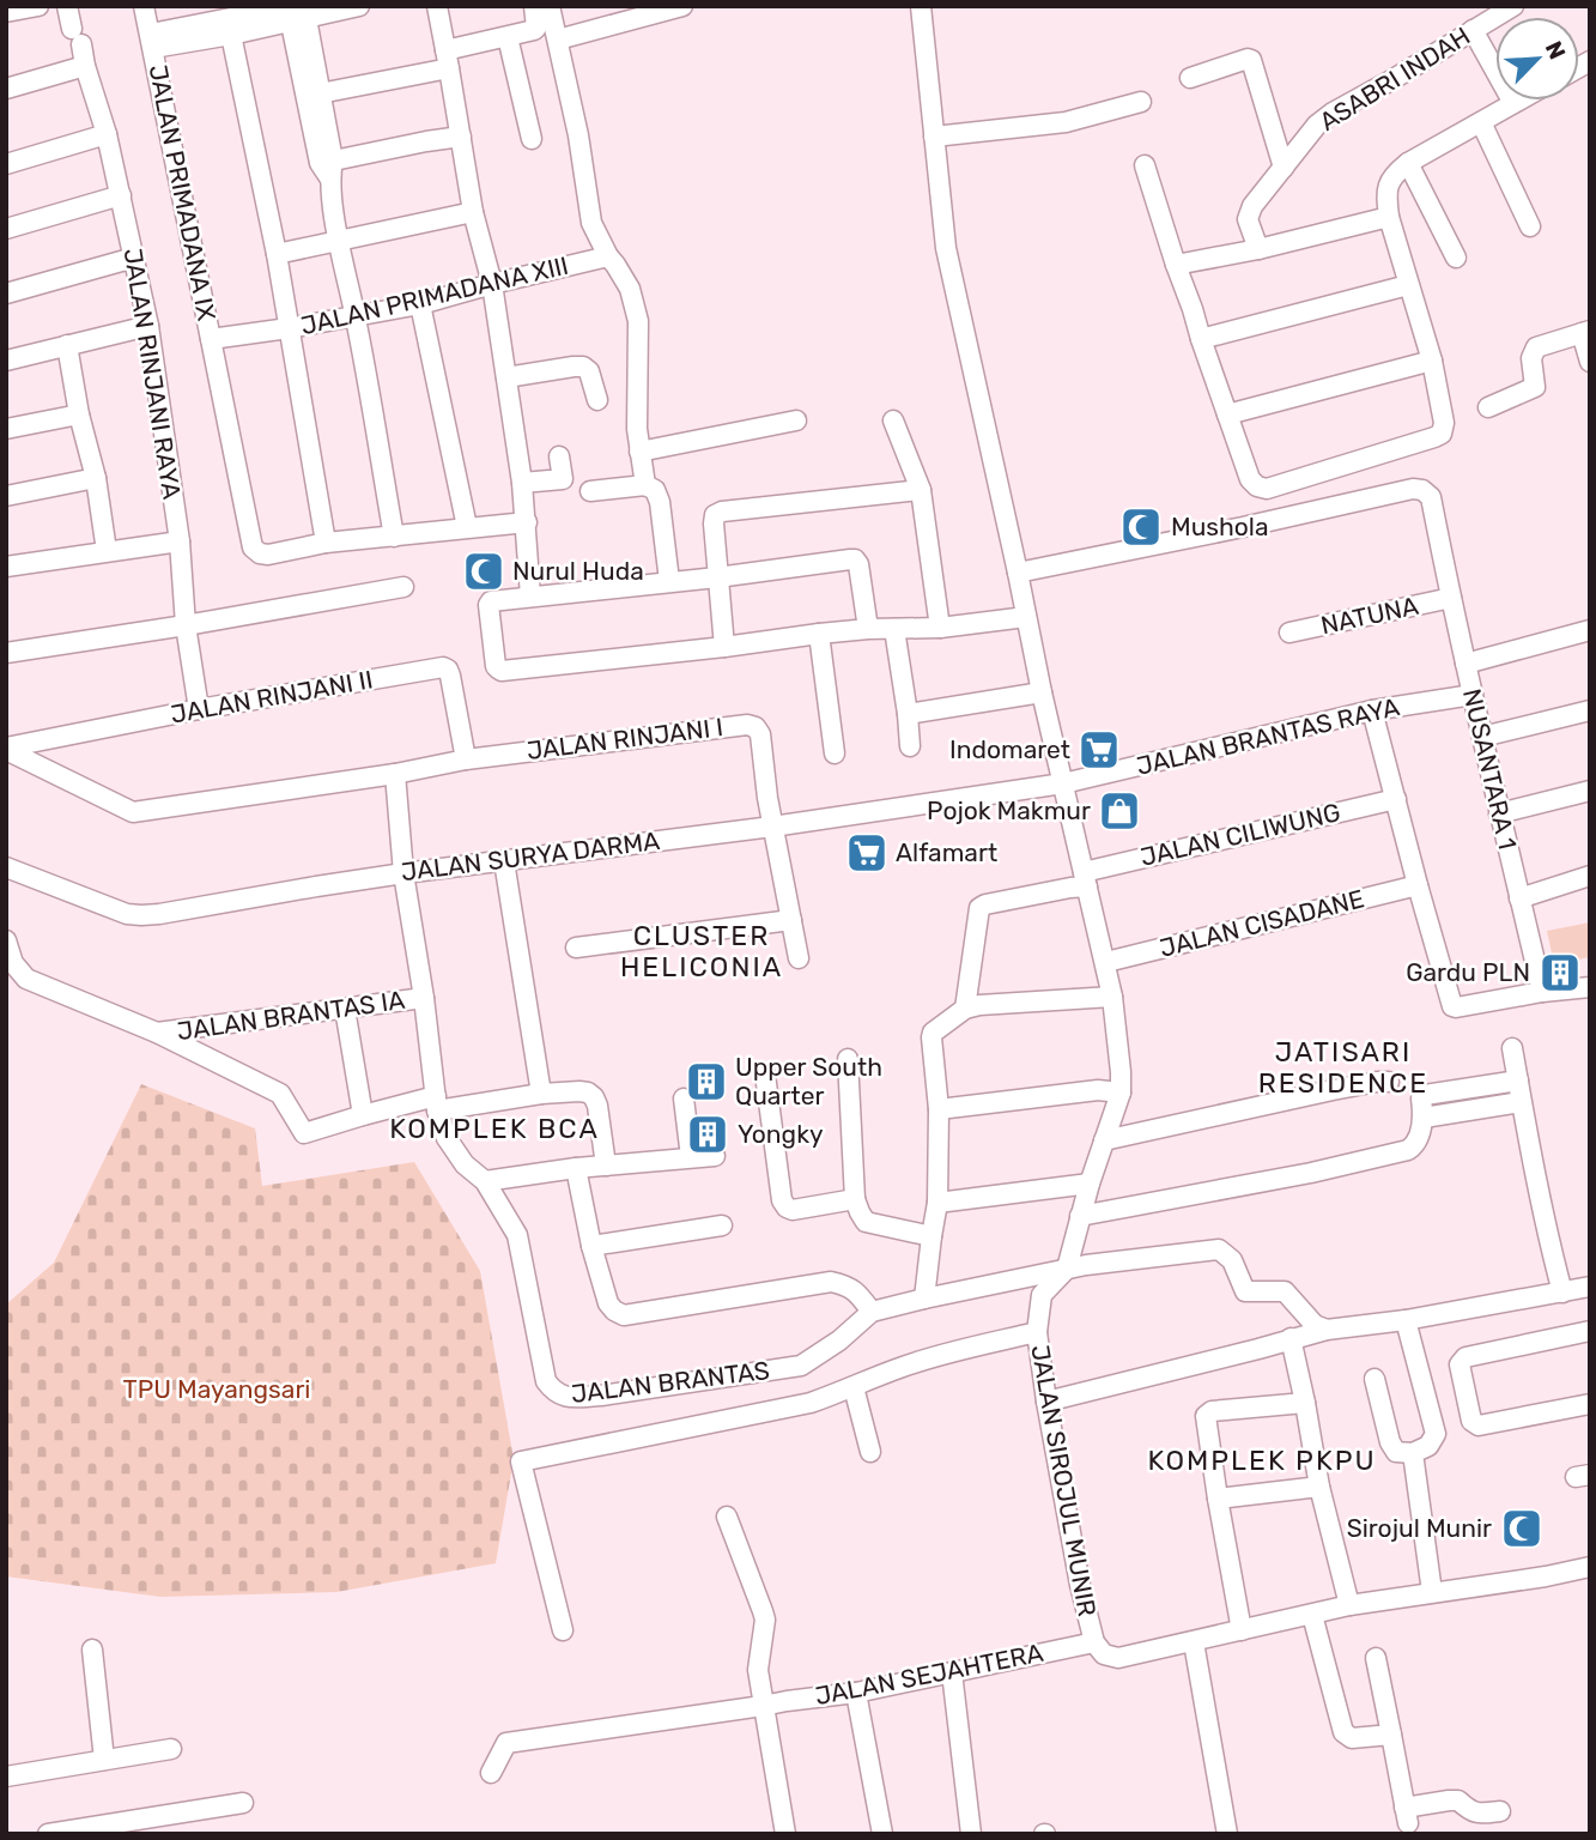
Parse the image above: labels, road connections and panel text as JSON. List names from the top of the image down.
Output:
{
  "streets": {
    "street": [
      "ASABRI INDAH",
      "JALAN PRIMADANA IX",
      "JALAN PRIMADANA XIII",
      "JALAN RINJANI RAYA",
      "NATUNA",
      "JALAN RINJANI II",
      "JALAN BRANTAS RAYA",
      "JALAN RINJANI I",
      "NUSANTARA 1",
      "JALAN CILIWUNG",
      "JALAN SURYA DARMA",
      "JALAN CISADANE",
      "JALAN BRANTAS IA",
      "JALAN BRANTAS",
      "JALAN SIROJUL MUNIR",
      "JALAN SEJAHTERA"
    ]
  },
  "crossings": [
    ["JALAN PRIMADANA IX", "JALAN PRIMADANA XIII"],
    ["JALAN RINJANI RAYA", "JALAN RINJANI II"],
    ["NATUNA", "NUSANTARA 1"],
    ["JALAN RINJANI II", "JALAN RINJANI I"],
    ["JALAN BRANTAS RAYA", "NUSANTARA 1"],
    ["JALAN BRANTAS RAYA", "JALAN SURYA DARMA"],
    ["JALAN BRANTAS RAYA", "JALAN SIROJUL MUNIR"],
    ["JALAN RINJANI I", "JALAN SURYA DARMA"],
    ["NUSANTARA 1", "JALAN SIROJUL MUNIR"],
    ["JALAN CILIWUNG", "JALAN SIROJUL MUNIR"],
    ["JALAN SURYA DARMA", "JALAN BRANTAS"],
    ["JALAN SURYA DARMA", "JALAN SIROJUL MUNIR"],
    ["JALAN CISADANE", "JALAN SIROJUL MUNIR"],
    ["JALAN BRANTAS IA", "JALAN BRANTAS"],
    ["JALAN BRANTAS", "JALAN SIROJUL MUNIR"],
    ["JALAN SIROJUL MUNIR", "JALAN SEJAHTERA"]
  ],
  "districts": [
    "CLUSTER HELICONIA",
    "JATISARI RESIDENCE",
    "KOMPLEK BCA",
    "KOMPLEK PKPU"
  ],
  "parks": ["TPU Mayangsari"],
  "places": {
    "mosque": ["Mushola", "Nurul Huda", "Sirojul Munir"],
    "supermarket": ["Indomaret", "Alfamart"],
    "shop": ["Pojok Makmur"],
    "building": ["Gardu PLN", "Upper South Quarter", "Yongky"]
  },
  "north": "top right"
}
